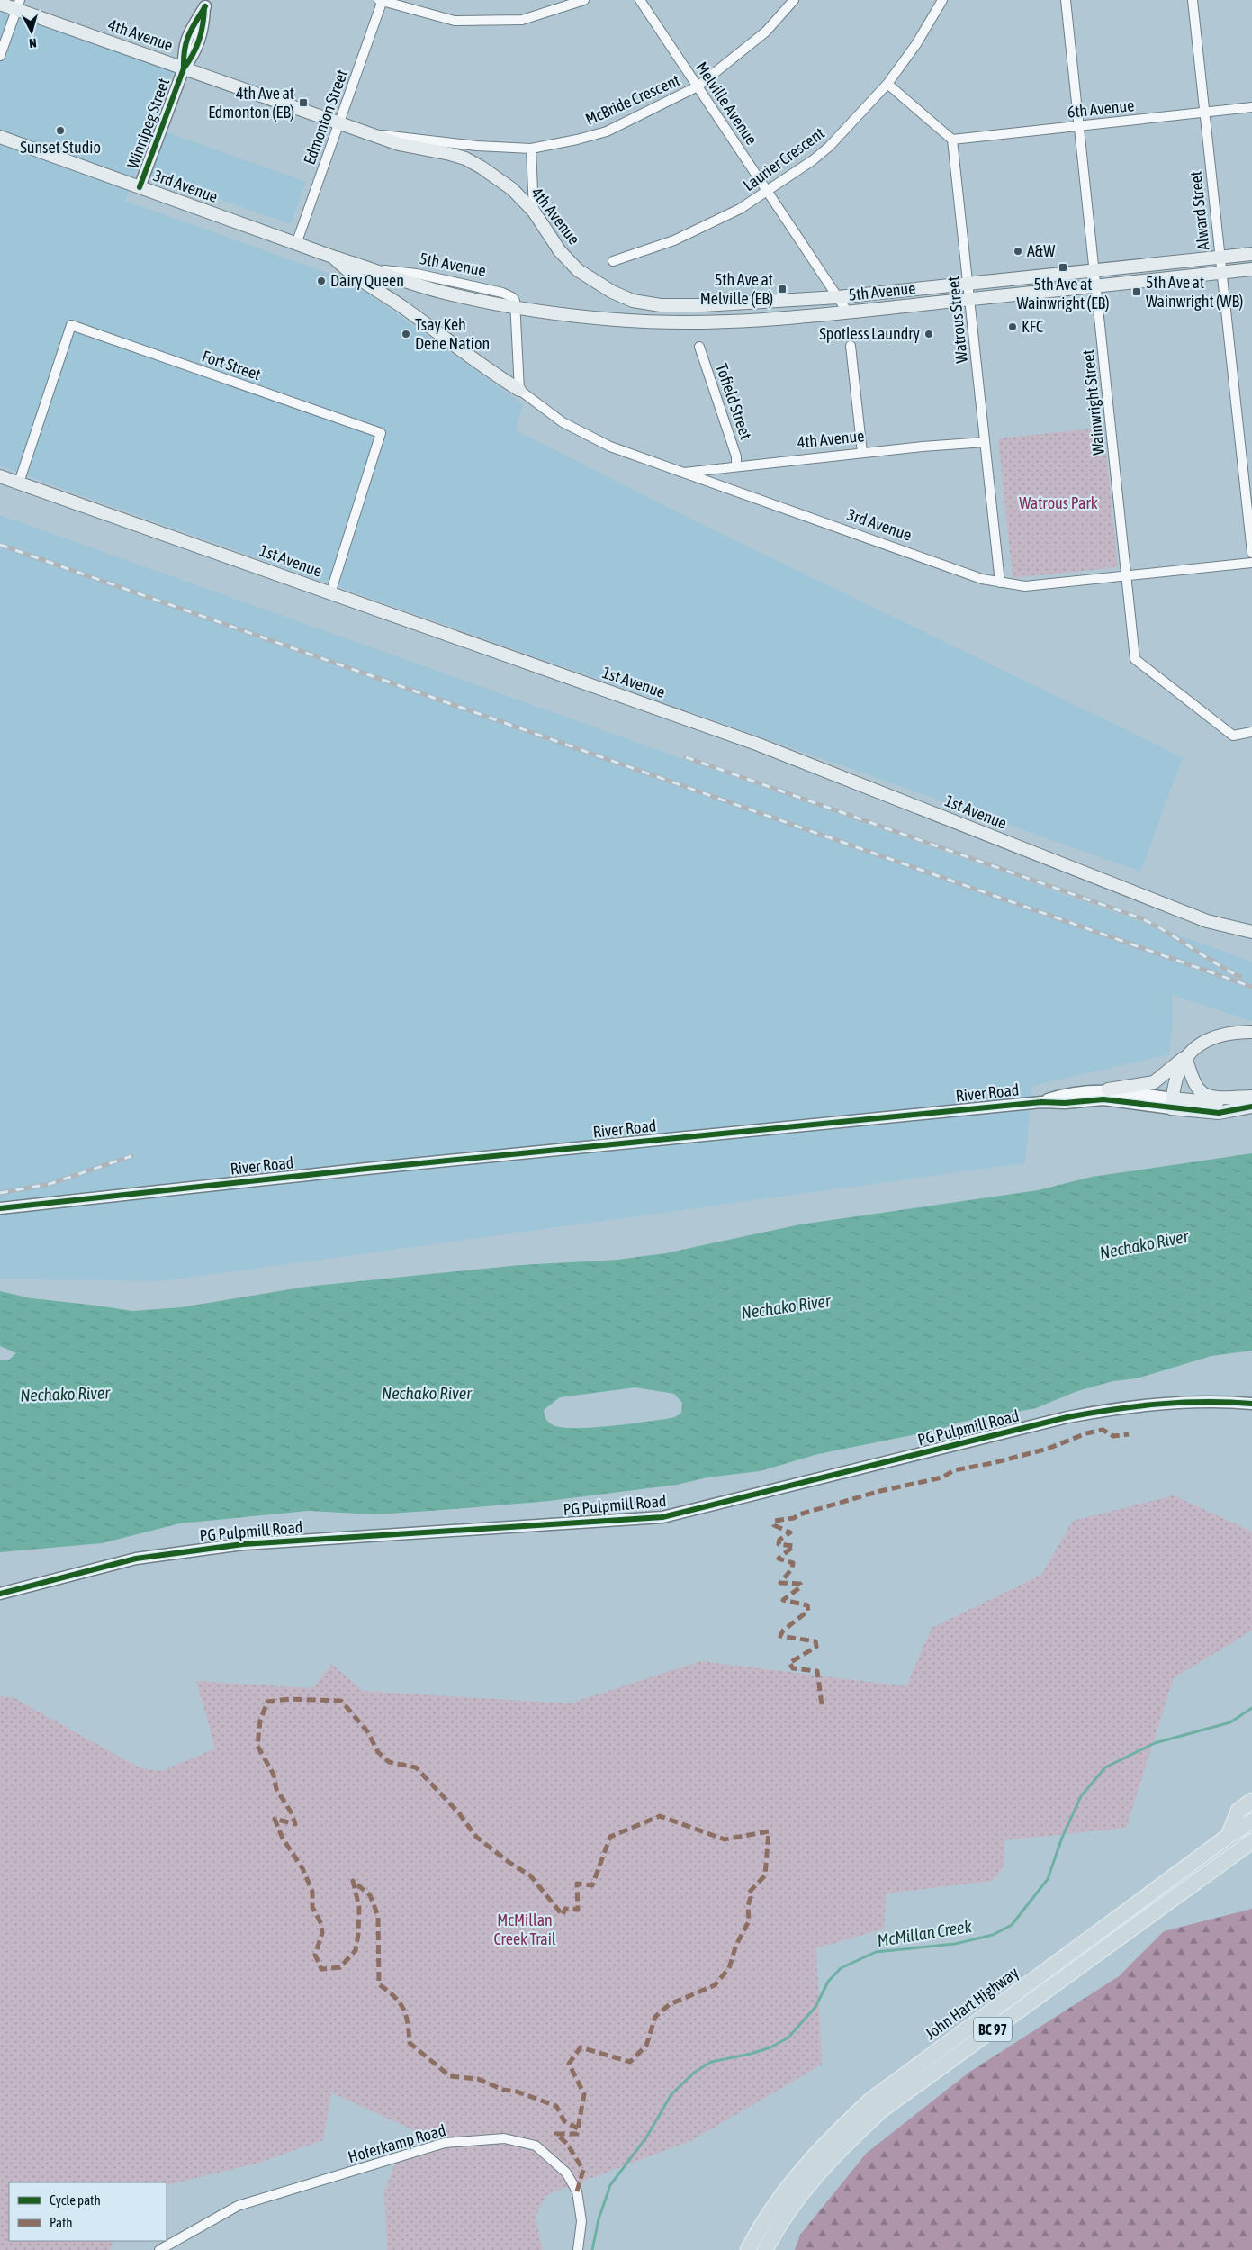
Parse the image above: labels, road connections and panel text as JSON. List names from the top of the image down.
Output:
{
  "streets": {
    "highway": ["John Hart Highway", "BC 97"],
    "main road": [
      "4th Avenue",
      "3rd Avenue",
      "5th Avenue",
      "1st Avenue",
      "River Road"
    ],
    "street": [
      "McBride Crescent",
      "Melville Avenue",
      "6th Avenue",
      "Edmonton Street",
      "Winnipeg Street",
      "Laurier Crescent",
      "Alward Street",
      "Watrous Street",
      "Fort Street",
      "Tofield Street",
      "Wainwright Street",
      "PG Pulpmill Road",
      "Hoferkamp Road"
    ]
  },
  "crossings": [
    ["4th Avenue", "McBride Crescent"],
    ["4th Avenue", "Edmonton Street"],
    ["4th Avenue", "Winnipeg Street"],
    ["4th Avenue", "3rd Avenue"],
    ["4th Avenue", "5th Avenue"],
    ["4th Avenue", "Watrous Street"],
    ["4th Avenue", "Tofield Street"],
    ["McBride Crescent", "Melville Avenue"],
    ["Melville Avenue", "Laurier Crescent"],
    ["Melville Avenue", "5th Avenue"],
    ["6th Avenue", "Alward Street"],
    ["6th Avenue", "Watrous Street"],
    ["6th Avenue", "Wainwright Street"],
    ["Edmonton Street", "3rd Avenue"],
    ["Winnipeg Street", "3rd Avenue"],
    ["3rd Avenue", "5th Avenue"],
    ["3rd Avenue", "Watrous Street"],
    ["3rd Avenue", "Wainwright Street"],
    ["Alward Street", "5th Avenue"],
    ["5th Avenue", "Watrous Street"],
    ["5th Avenue", "Wainwright Street"],
    ["Fort Street", "1st Avenue"]
  ],
  "water": ["Nechako River", "McMillan Creek"],
  "parks": ["Watrous Park", "McMillan Creek Trail"],
  "places": {
    "transit": [
      "4th Ave at Edmonton (EB)",
      "5th Ave at Wainwright (EB)",
      "5th Ave at Melville (EB)",
      "5th Ave at Wainwright (WB)"
    ],
    "other": [
      "Sunset Studio",
      "A&W",
      "Dairy Queen",
      "KFC",
      "Tsay Keh Dene Nation",
      "Spotless Laundry"
    ]
  },
  "legend": ["Cycle path", "Path"],
  "north": "bottom"
}
